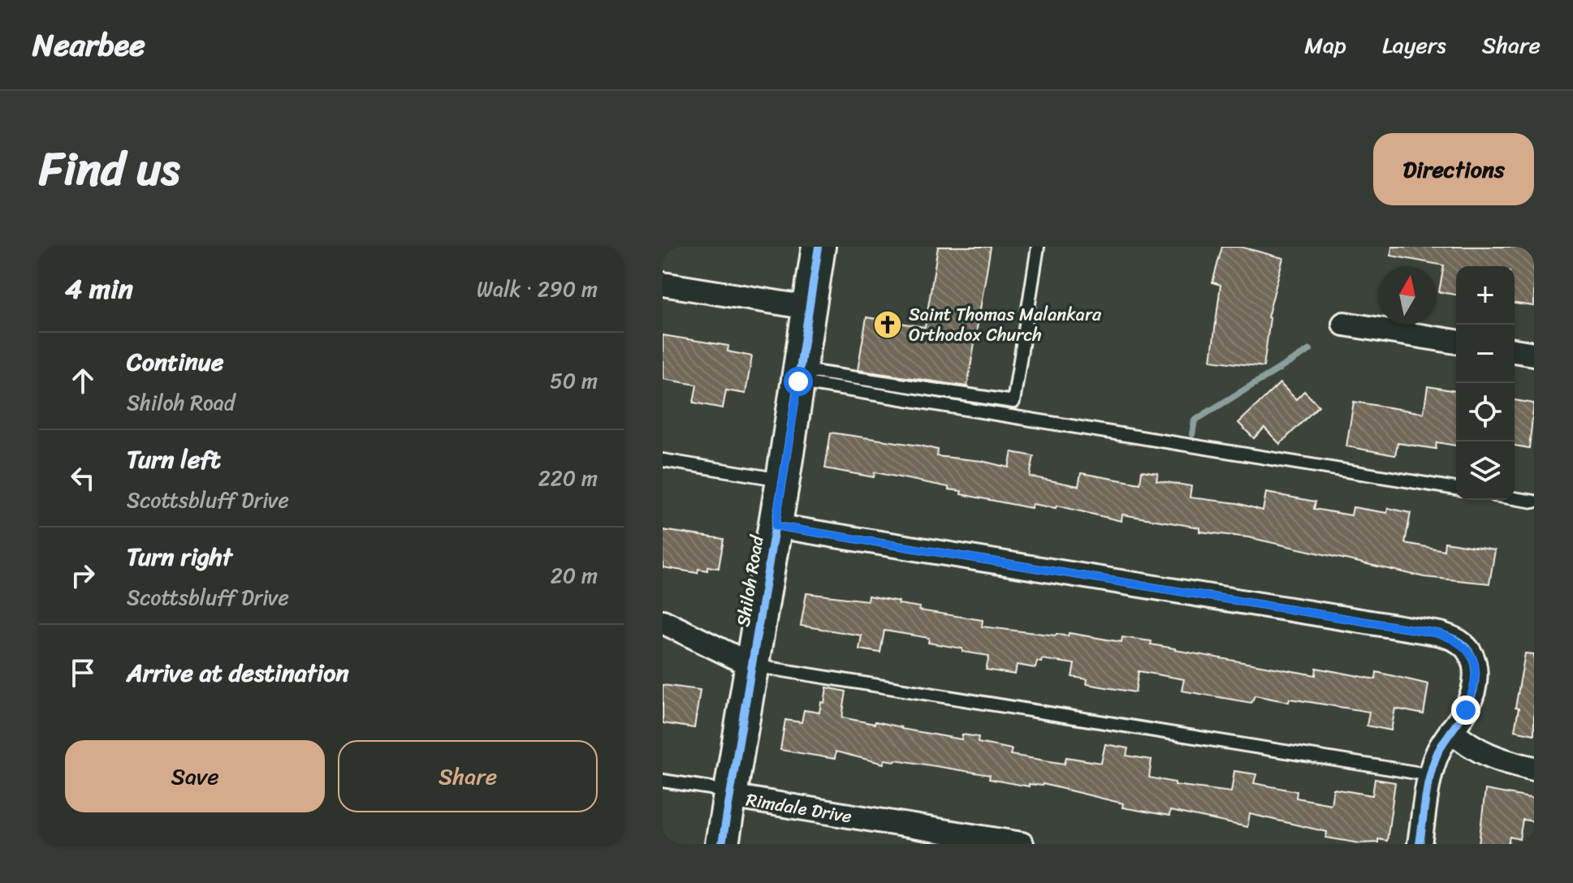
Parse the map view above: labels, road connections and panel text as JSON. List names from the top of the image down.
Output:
{
  "streets": {
    "street": ["Shiloh Road", "Rimdale Drive"]
  },
  "crossings": [
    ["Shiloh Road", "Rimdale Drive"]
  ],
  "places": {
    "church": ["Saint Thomas Malankara Orthodox Church"]
  },
  "north": "top",
  "page": {
    "header": "Nearbee",
    "nav": ["Map", "Layers", "Share"],
    "title": "Find us",
    "buttons": [
      "Directions",
      ["Save", "Share"]
    ],
    "heading": ["4 min", "Walk · 290 m"],
    "map_buttons": ["+", "−"],
    "list": [
      ["Continue", "Shiloh Road", "50 m"],
      ["Turn left", "Scottsbluff Drive", "220 m"],
      ["Turn right", "Scottsbluff Drive", "20 m"],
      "Arrive at destination"
    ]
  }
}
